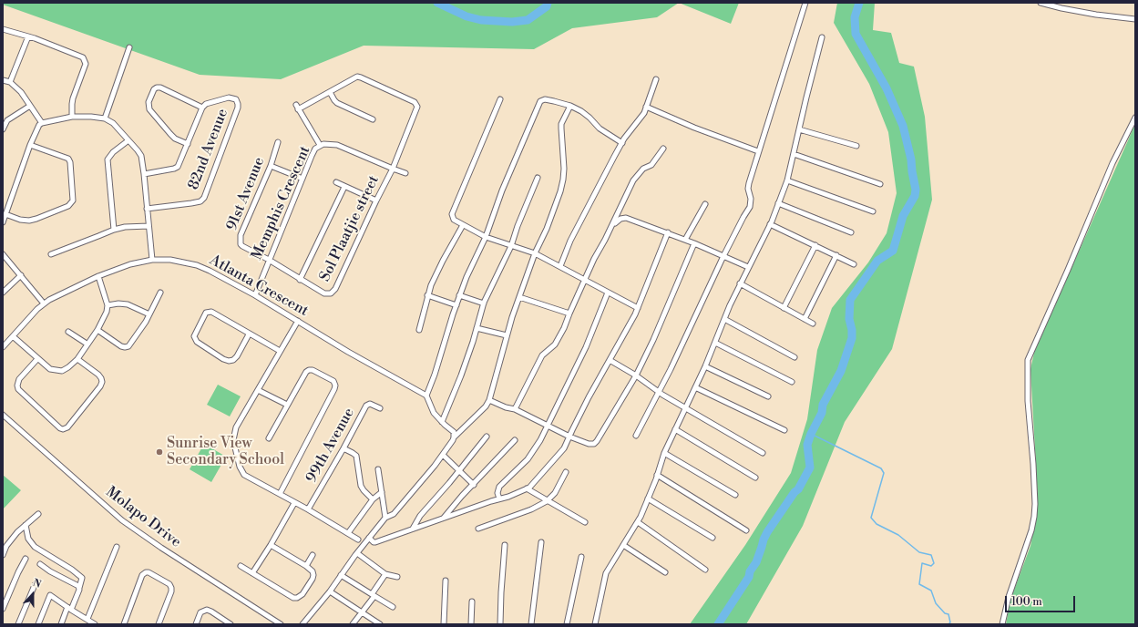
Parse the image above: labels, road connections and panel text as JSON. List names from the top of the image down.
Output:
{
  "streets": {
    "street": [
      "82nd Avenue",
      "91st Avenue",
      "Memphis Crescent",
      "Sol Plaatjie street",
      "Atlanta Crescent",
      "99th Avenue",
      "Molapo Drive"
    ]
  },
  "crossings": [
    ["91st Avenue", "Memphis Crescent"],
    ["91st Avenue", "Sol Plaatjie street"],
    ["Memphis Crescent", "Sol Plaatjie street"],
    ["Memphis Crescent", "Atlanta Crescent"]
  ],
  "places": ["Sunrise View Secondary School"],
  "scale_bar": "100 m",
  "north": "top"
}
